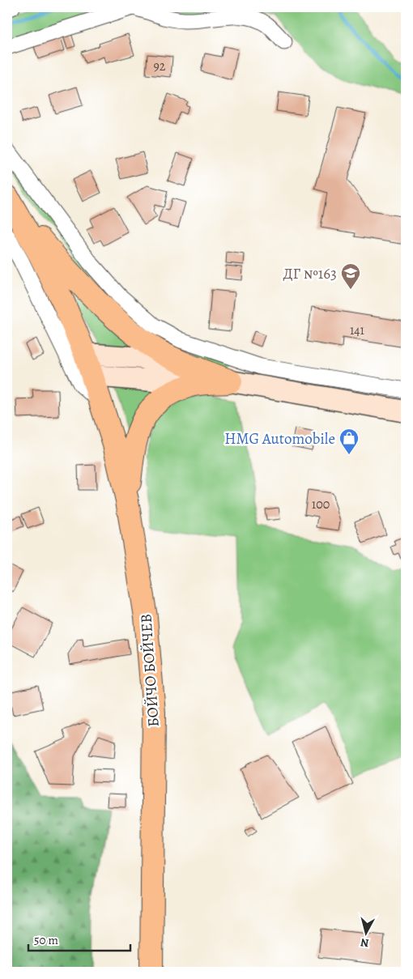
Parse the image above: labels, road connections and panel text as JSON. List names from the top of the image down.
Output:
{
  "streets": {
    "highway": ["БОЙЧО БОЙЧЕВ"]
  },
  "places": {
    "school or university": ["ДГ №163"],
    "shop": ["HMG Automobile"]
  },
  "house_numbers": ["92", "141", "100"],
  "scale_bar": "50 m",
  "north": "bottom"
}
